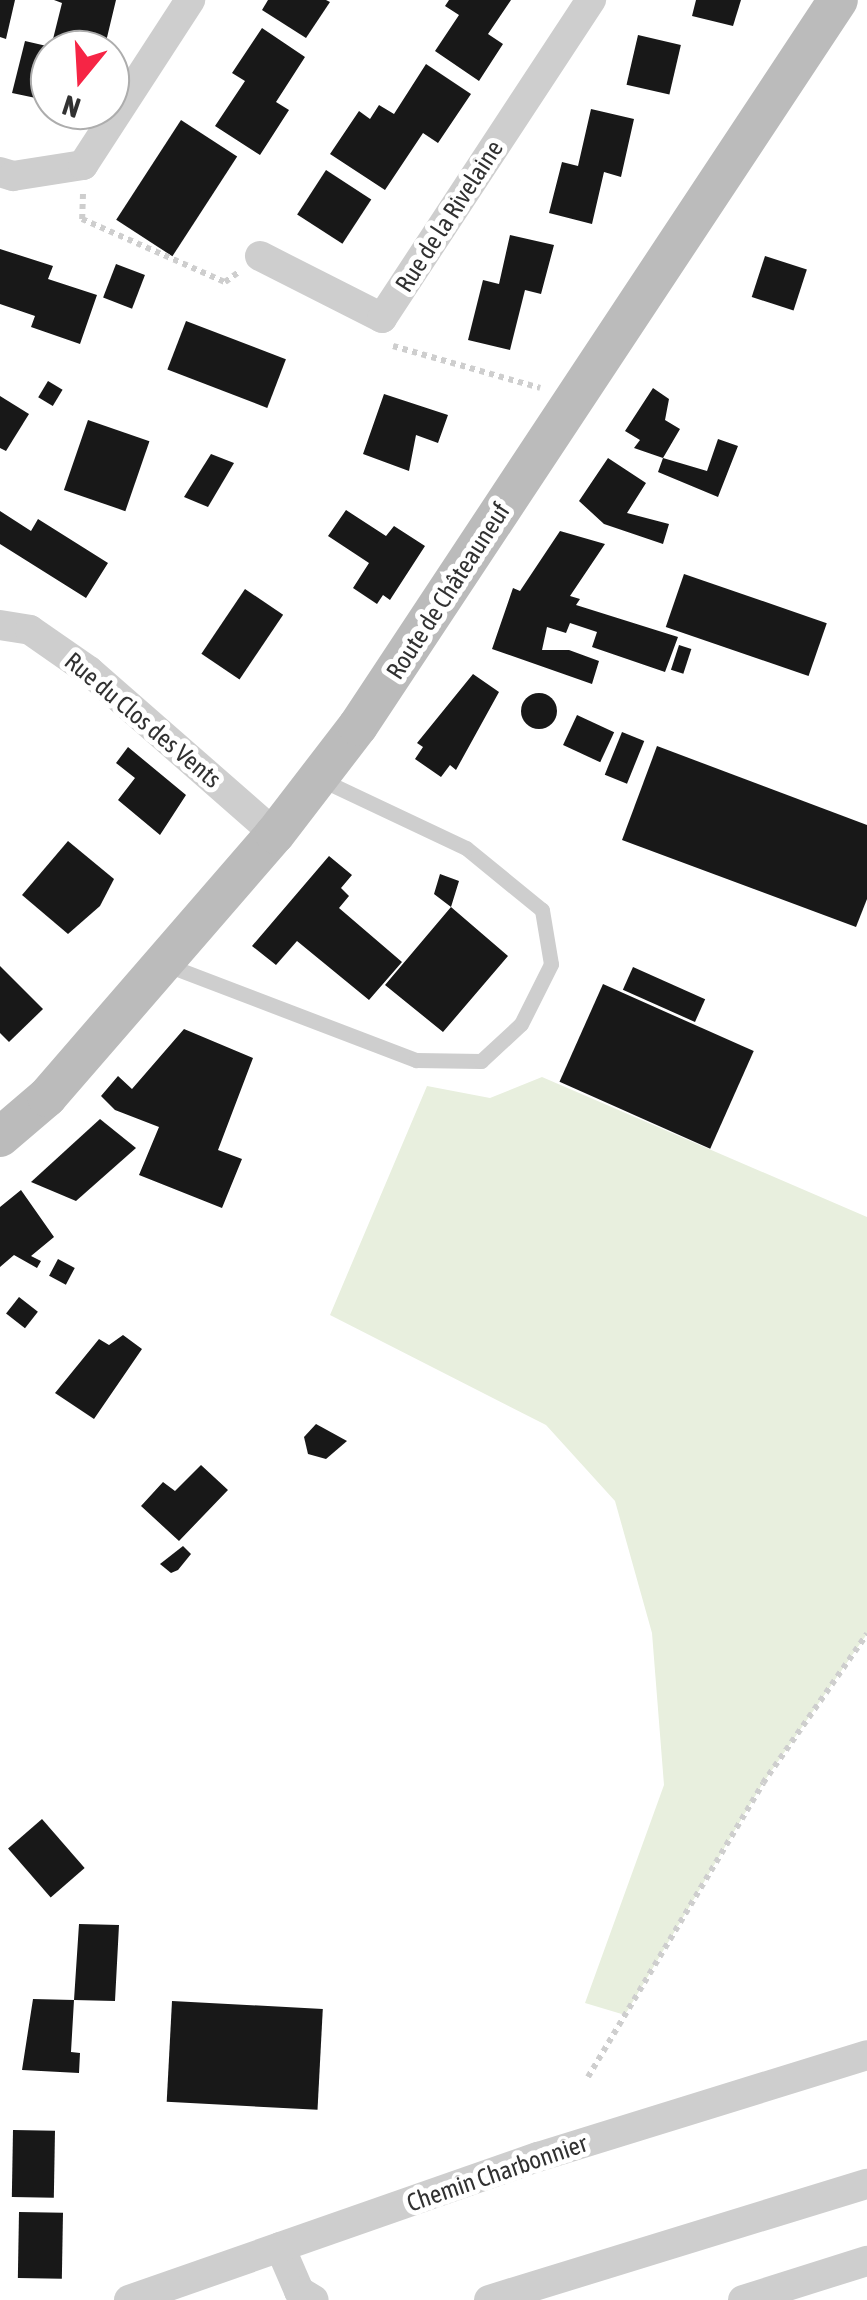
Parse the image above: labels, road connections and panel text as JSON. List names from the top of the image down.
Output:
{
  "streets": {
    "main road": ["Route de Châteauneuf"],
    "street": ["Rue de la Rivelaine", "Rue du Clos des Vents", "Chemin Charbonnier"]
  },
  "crossings": [
    ["Route de Châteauneuf", "Rue du Clos des Vents"]
  ],
  "north": "bottom"
}
